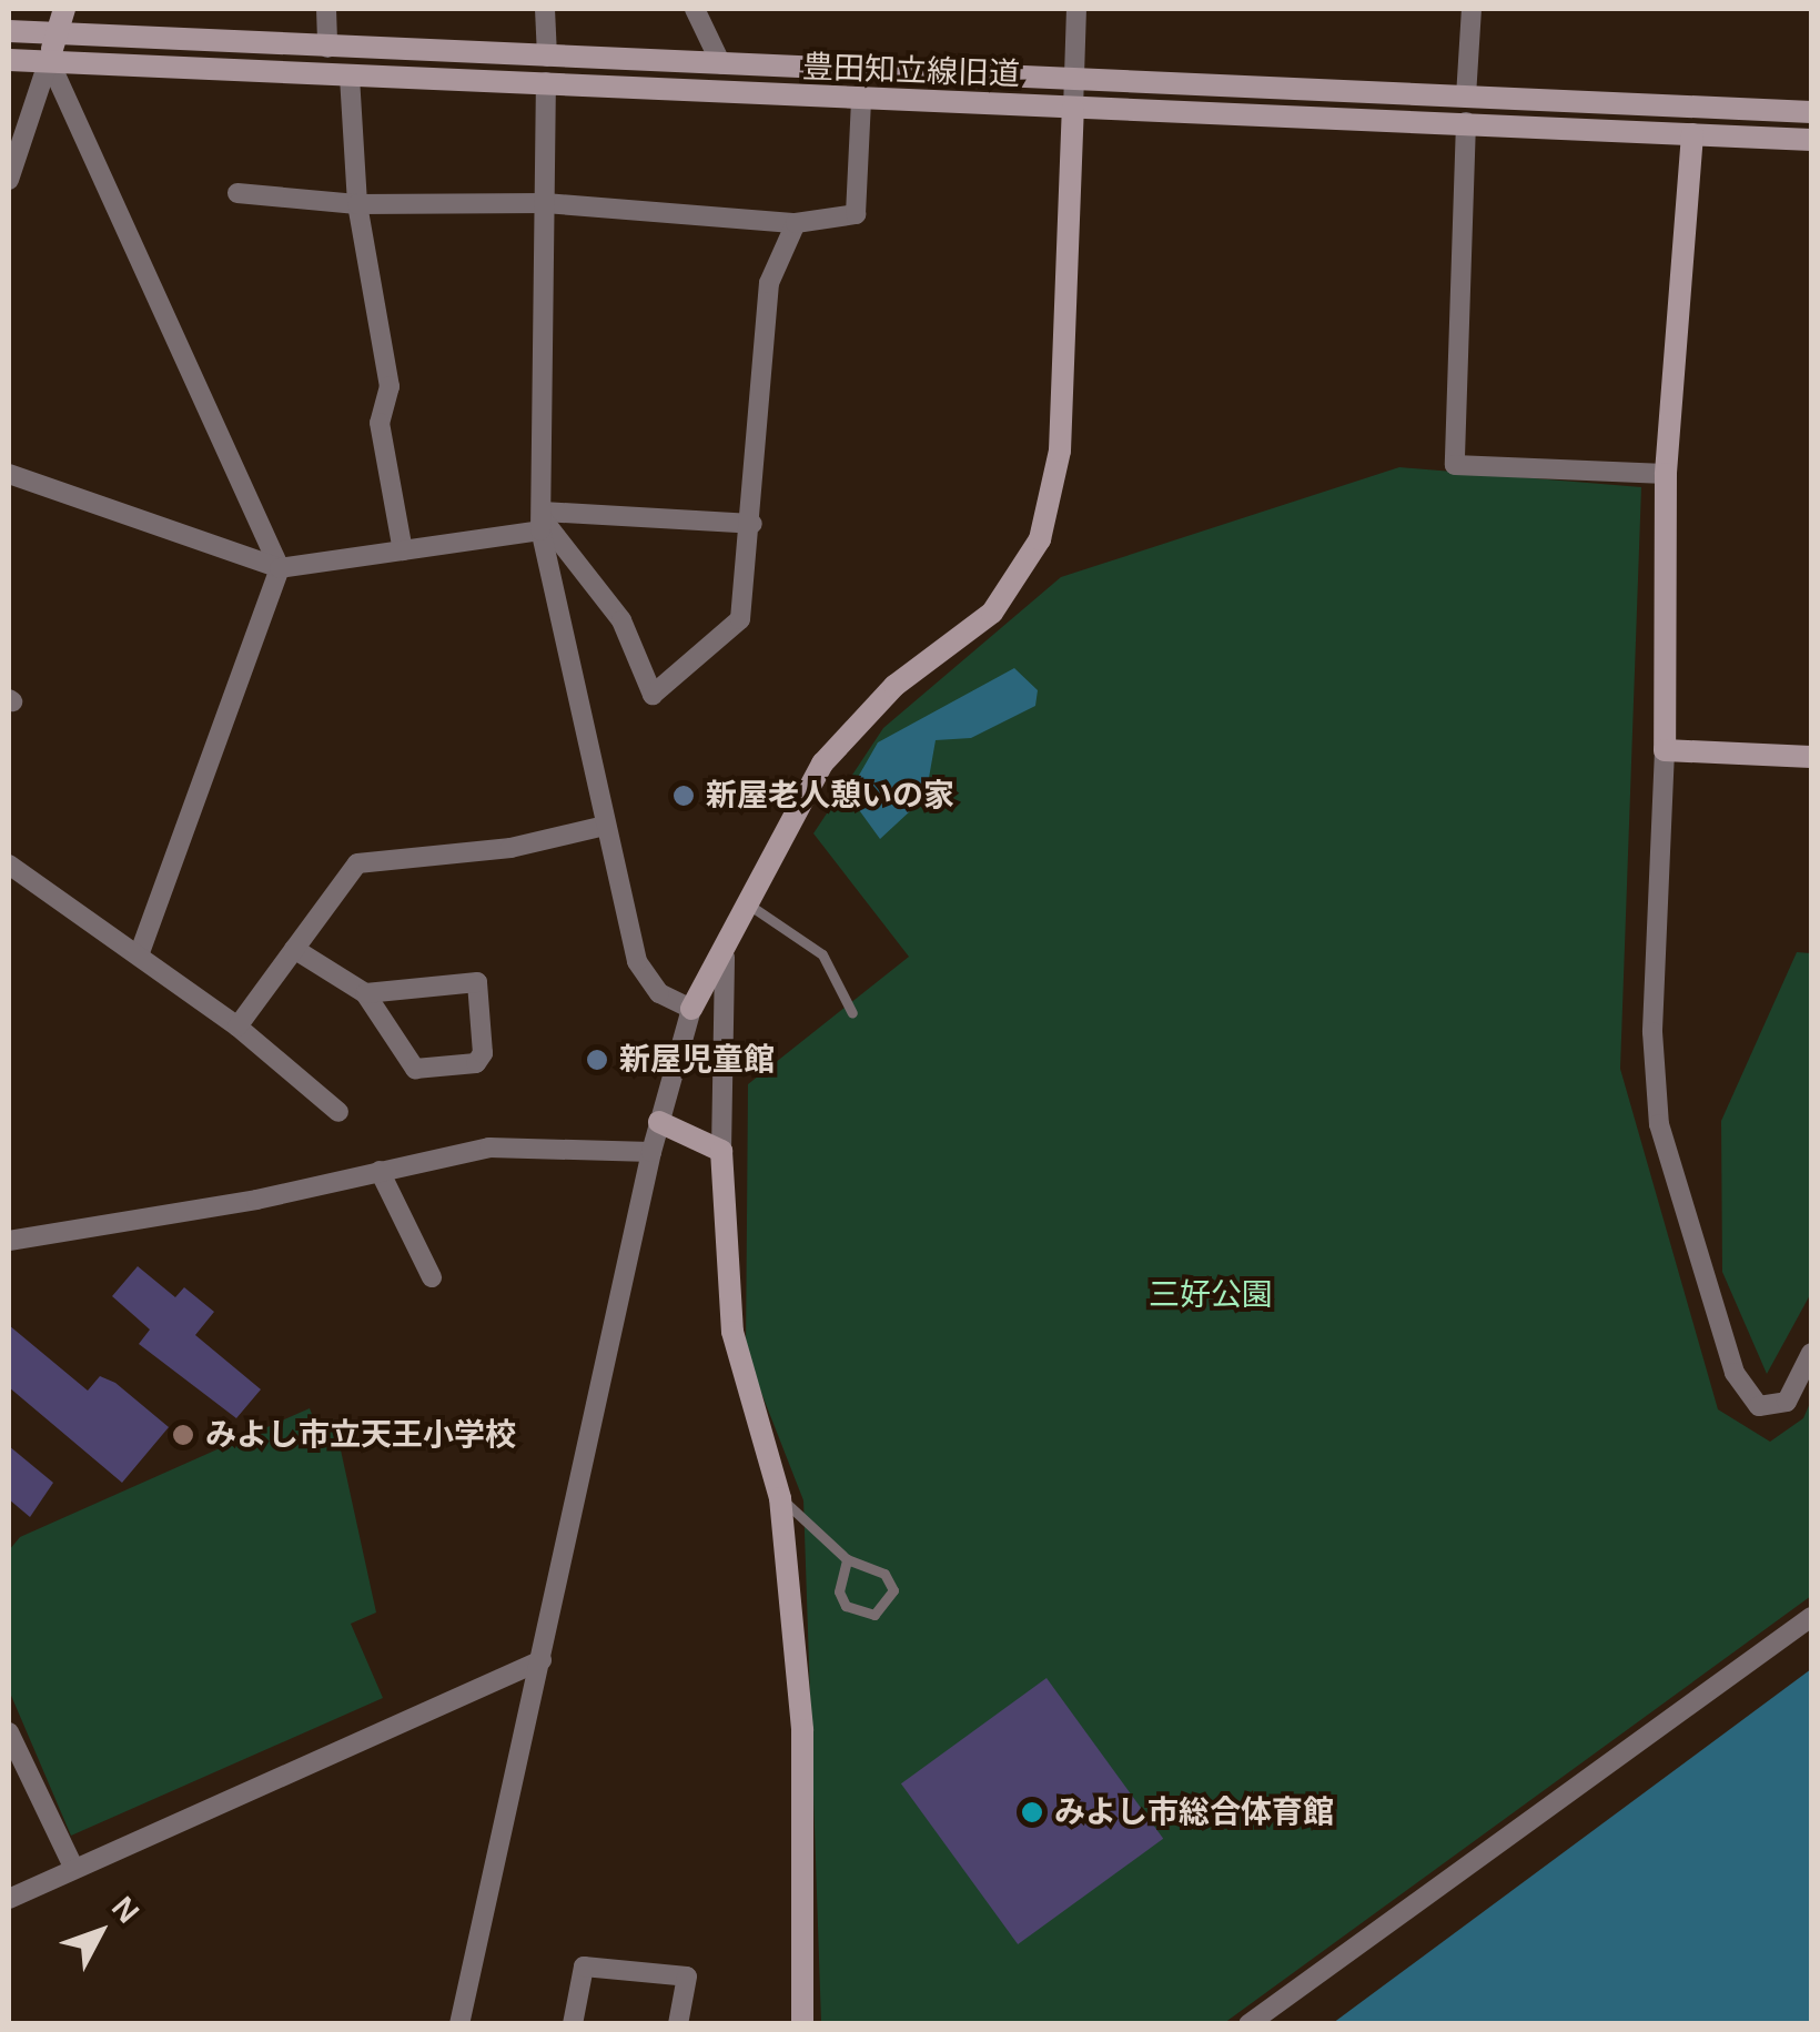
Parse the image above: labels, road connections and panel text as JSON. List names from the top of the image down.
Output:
{
  "streets": {
    "street": ["豊田知立線旧道"]
  },
  "parks": ["三好公園"],
  "places": [
    "新屋老人憩いの家",
    "新屋児童館",
    "みよし市立天王小学校",
    "みよし市総合体育館"
  ],
  "north": "top right"
}
